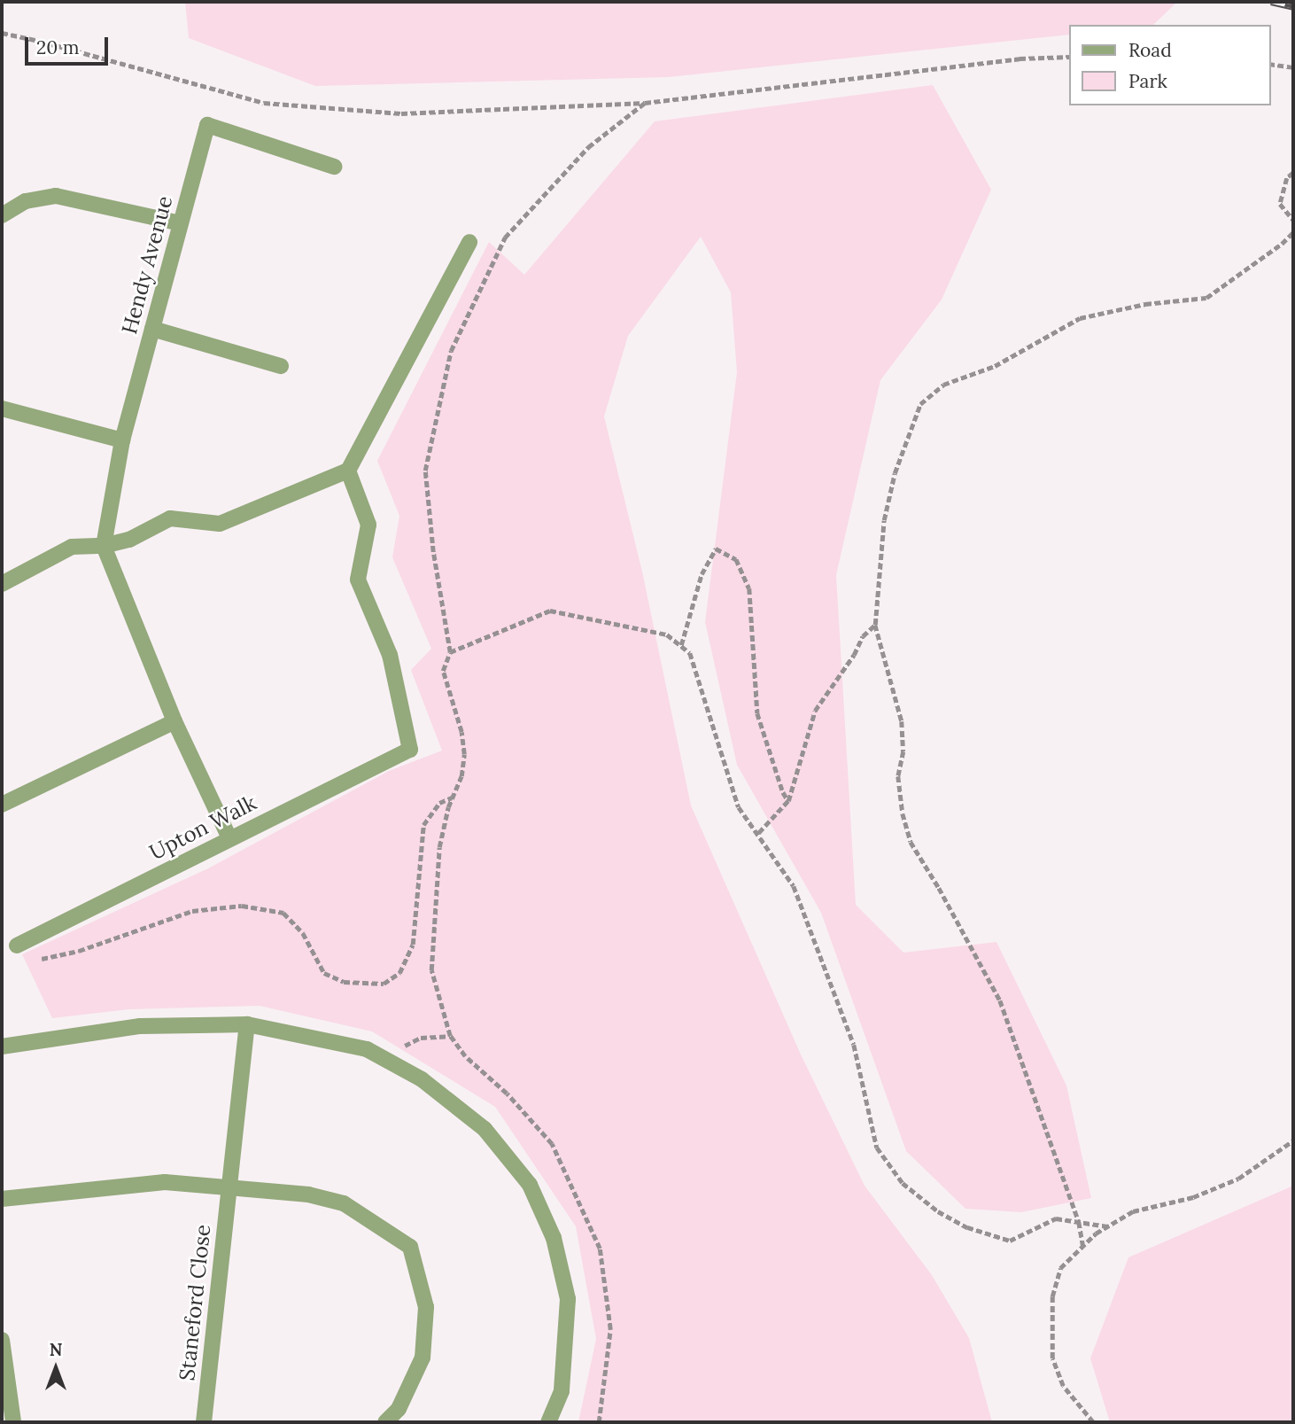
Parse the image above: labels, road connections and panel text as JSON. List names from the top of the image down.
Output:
{
  "streets": {
    "street": ["Hendy Avenue", "Upton Walk", "Staneford Close"]
  },
  "legend": ["Road", "Park"],
  "scale_bar": "20 m",
  "north": "top"
}
